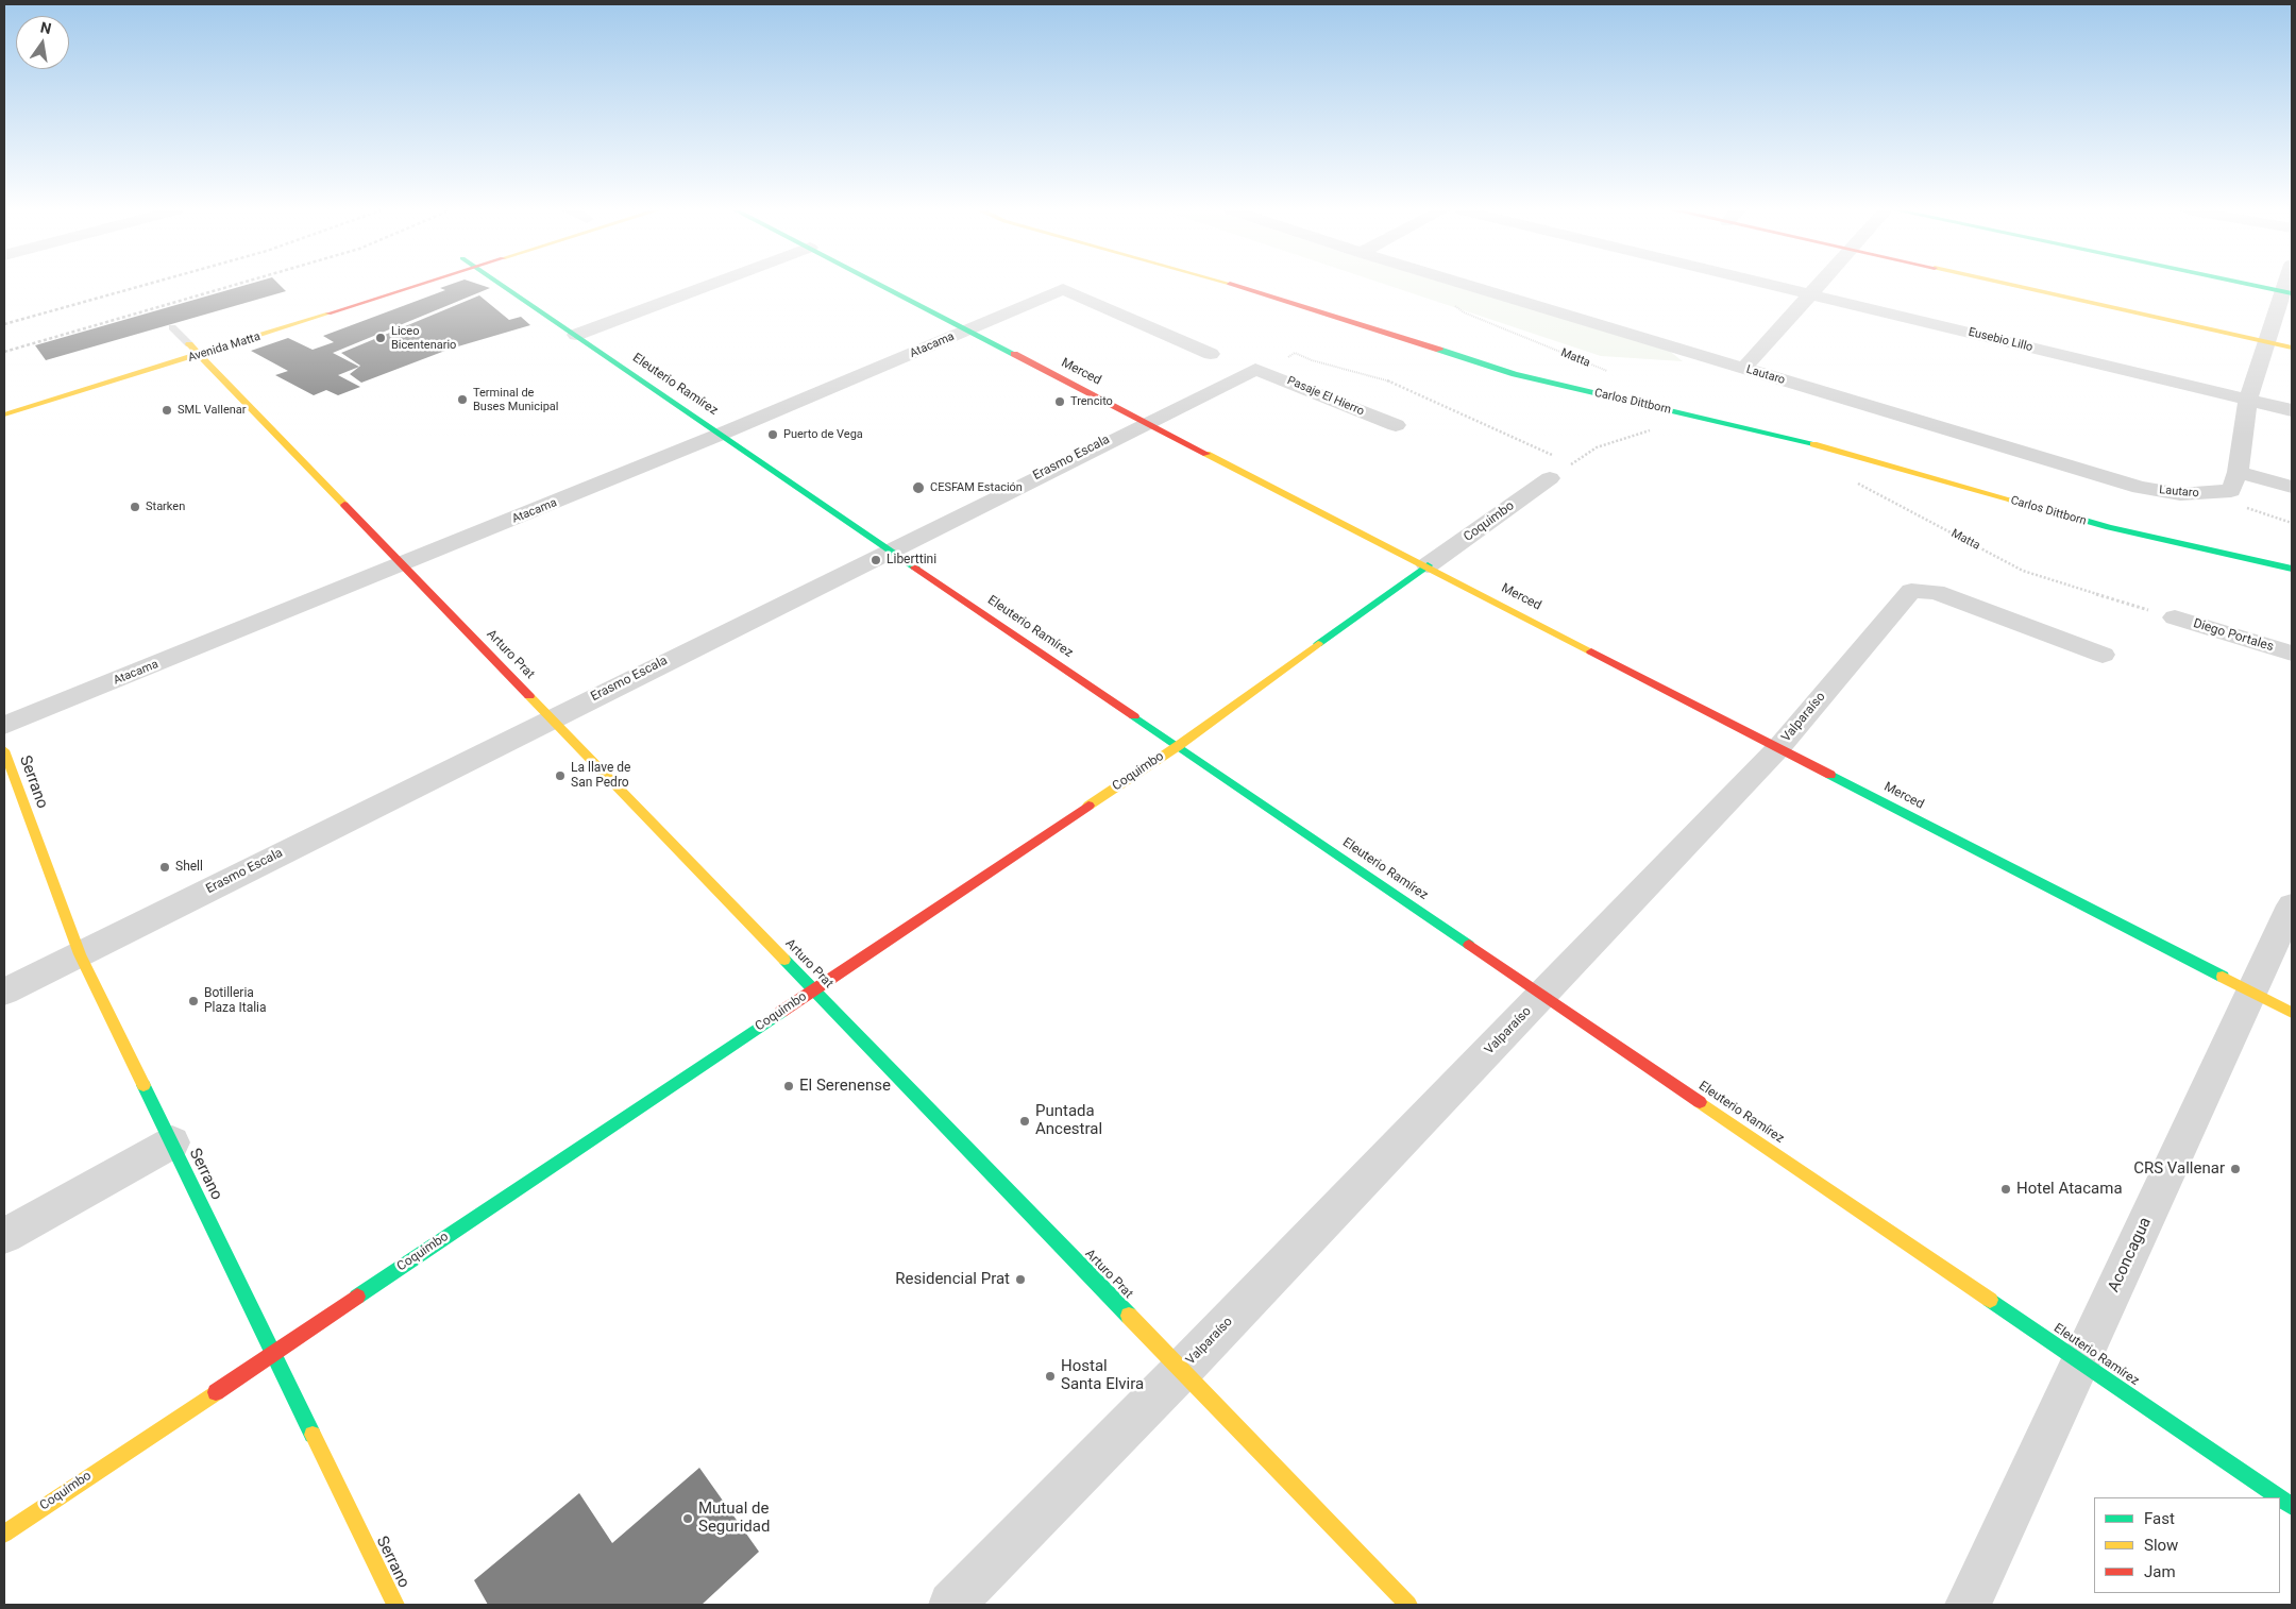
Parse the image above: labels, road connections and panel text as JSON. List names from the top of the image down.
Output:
{
  "streets": {
    "main road": [
      "Avenida Matta",
      "Merced",
      "Eleuterio Ramírez",
      "Carlos Dittborn",
      "Coquimbo",
      "Arturo Prat",
      "Serrano"
    ],
    "street": [
      "Eusebio Lillo",
      "Atacama",
      "Lautaro",
      "Pasaje El Hierro",
      "Erasmo Escala",
      "Diego Portales",
      "Valparaíso",
      "Aconcagua"
    ],
    "path": ["Matta"]
  },
  "crossings": [
    ["Atacama", "Merced"],
    ["Atacama", "Eleuterio Ramírez"],
    ["Atacama", "Arturo Prat"],
    ["Avenida Matta", "Arturo Prat"],
    ["Matta", "Diego Portales"],
    ["Merced", "Erasmo Escala"],
    ["Merced", "Coquimbo"],
    ["Merced", "Valparaíso"],
    ["Merced", "Aconcagua"],
    ["Eleuterio Ramírez", "Erasmo Escala"],
    ["Eleuterio Ramírez", "Coquimbo"],
    ["Eleuterio Ramírez", "Valparaíso"],
    ["Eleuterio Ramírez", "Aconcagua"],
    ["Pasaje El Hierro", "Erasmo Escala"],
    ["Erasmo Escala", "Arturo Prat"],
    ["Erasmo Escala", "Serrano"],
    ["Coquimbo", "Arturo Prat"],
    ["Coquimbo", "Serrano"],
    ["Arturo Prat", "Valparaíso"]
  ],
  "places": [
    "Liceo Bicentenario",
    "Terminal de Buses Municipal",
    "Trencito",
    "SML Vallenar",
    "Puerto de Vega",
    "CESFAM Estación",
    "Starken",
    "Liberttini",
    "La llave de San Pedro",
    "Shell",
    "Botilleria Plaza Italia",
    "El Serenense",
    "Puntada Ancestral",
    "CRS Vallenar",
    "Hotel Atacama",
    "Residencial Prat",
    "Hostal Santa Elvira",
    "Mutual de Seguridad"
  ],
  "legend": ["Fast", "Slow", "Jam"],
  "north": "top"
}
